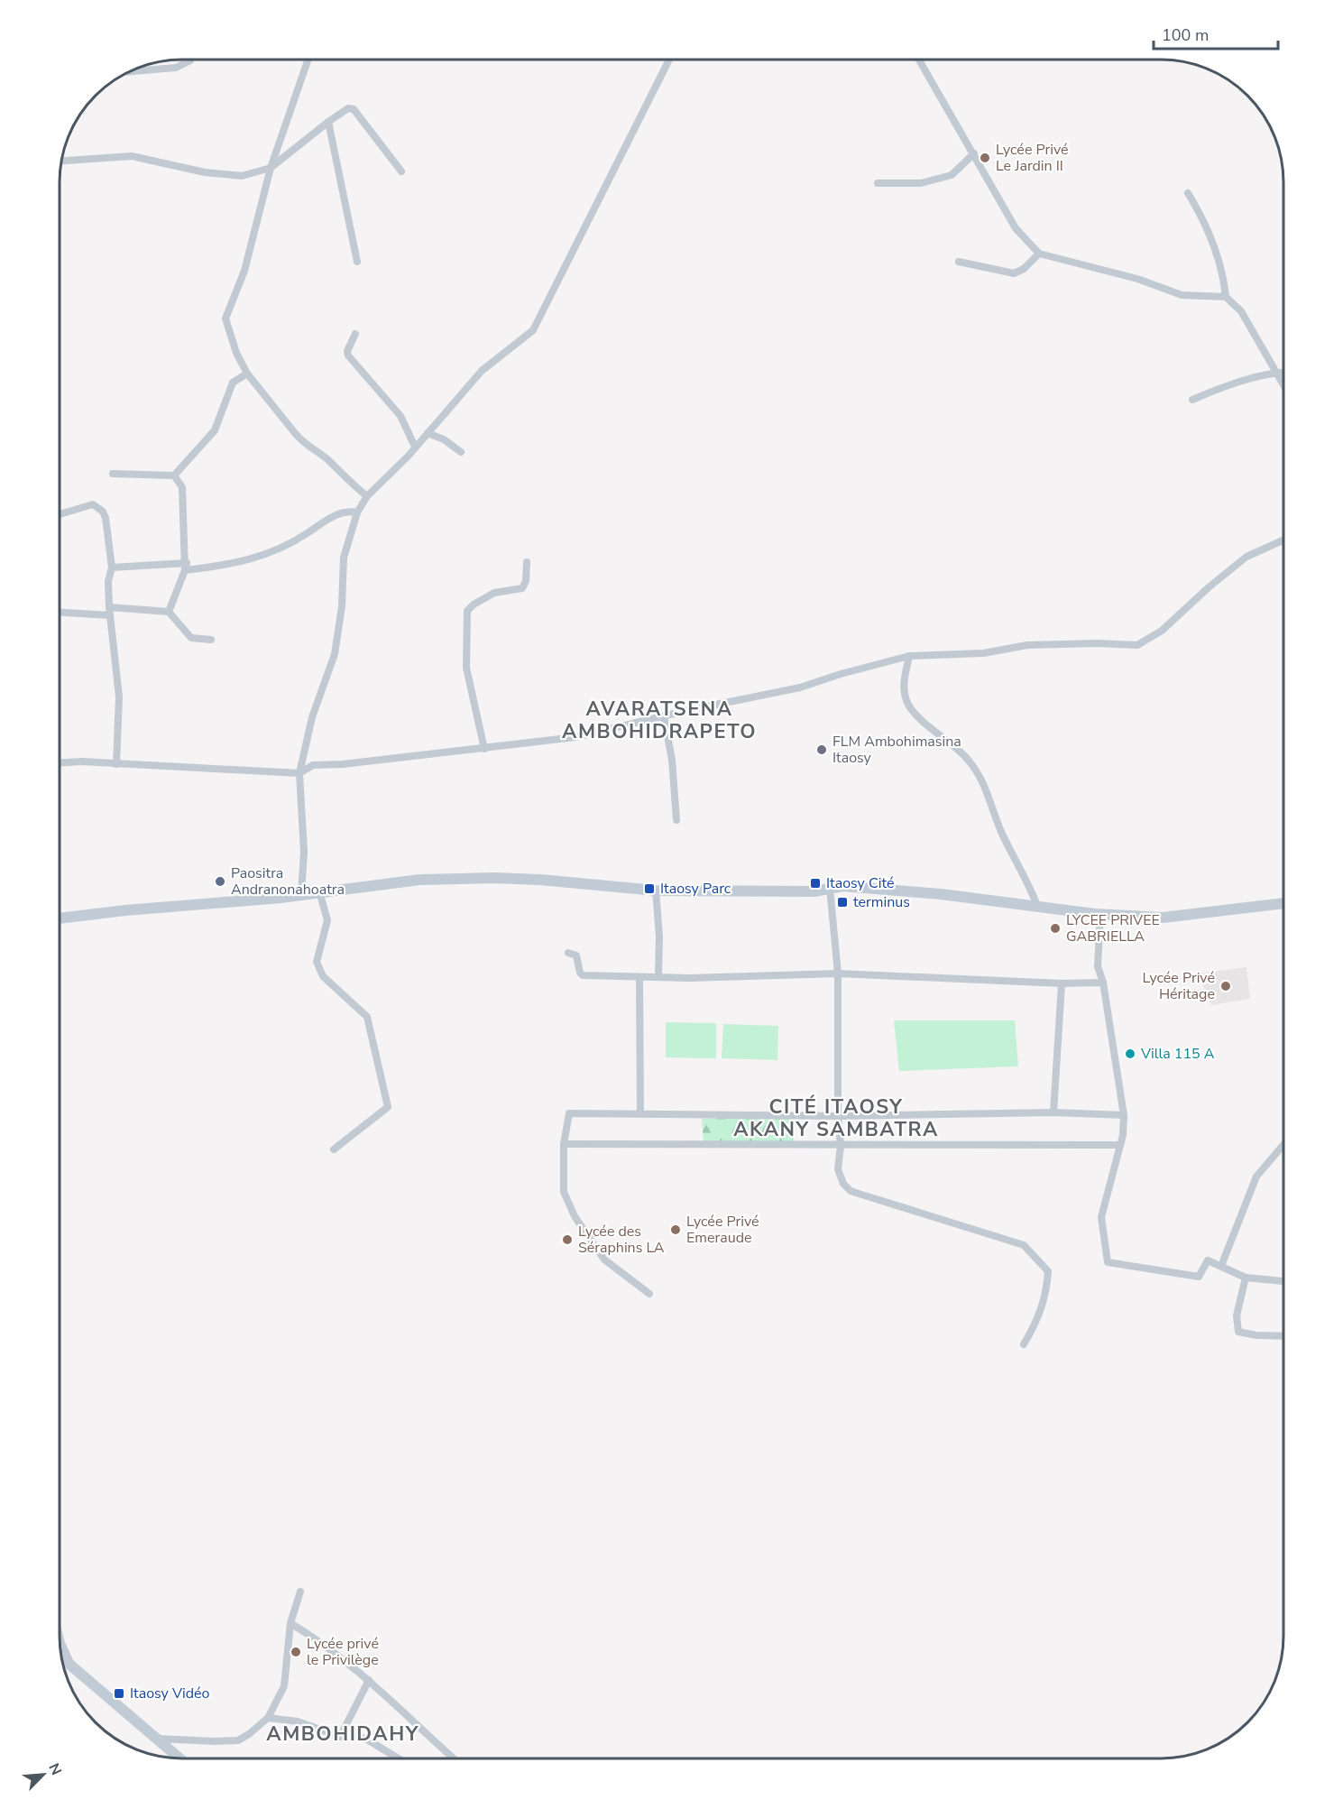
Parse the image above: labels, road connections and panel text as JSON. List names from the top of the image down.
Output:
{
  "districts": ["AVARATSENA AMBOHIDRAPETO", "CITÉ ITAOSY AKANY SAMBATRA", "AMBOHIDAHY"],
  "places": {
    "other": [
      "Lycée Privé Le Jardin II",
      "FLM Ambohimasina Itaosy",
      "Paositra Andranonahoatra",
      "LYCEE PRIVEE GABRIELLA",
      "Lycée Privé Héritage",
      "Villa 115 A",
      "Lycée Privé Emeraude",
      "Lycée des Séraphins LA",
      "Lycée privé le Privilège"
    ],
    "transit": [
      "Itaosy Cité",
      "Itaosy Parc",
      "terminus",
      "Itaosy Vidéo"
    ]
  },
  "scale_bar": "100 m",
  "north": "top right"
}
